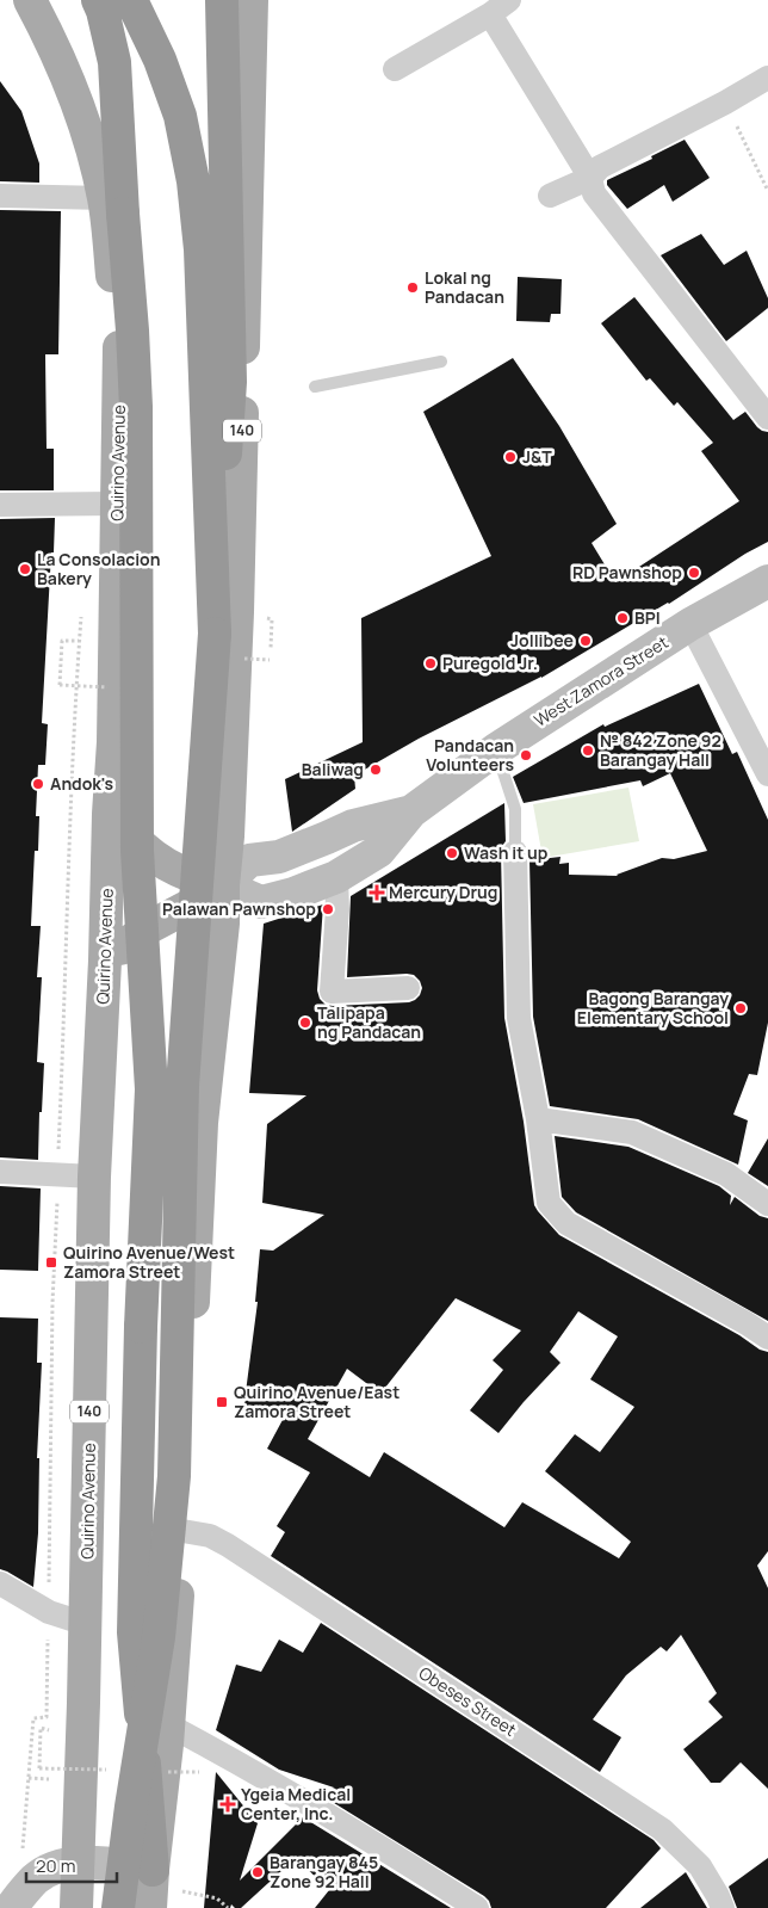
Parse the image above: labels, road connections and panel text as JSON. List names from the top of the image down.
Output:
{
  "streets": {
    "main road": ["140", "Quirino Avenue"],
    "street": ["West Zamora Street", "Obeses Street"]
  },
  "crossings": [
    ["140", "West Zamora Street"],
    ["140", "Obeses Street"]
  ],
  "places": {
    "other": [
      "Lokal ng Pandacan",
      "J&T",
      "La Consolacion Bakery",
      "RD Pawnshop",
      "BPI",
      "Jollibee",
      "Puregold Jr.",
      "№ 842 Zone 92 Barangay Hall",
      "Pandacan Volunteers",
      "Baliwag",
      "Andok's",
      "Wash it up",
      "Palawan Pawnshop",
      "Bagong Barangay Elementary School",
      "Talipapa ng Pandacan",
      "Barangay 845 Zone 92 Hall"
    ],
    "health": ["Mercury Drug", "Ygeia Medical Center, Inc."],
    "transit": ["Quirino Avenue/West Zamora Street", "Quirino Avenue/East Zamora Street"]
  },
  "scale_bar": "20 m"
}
